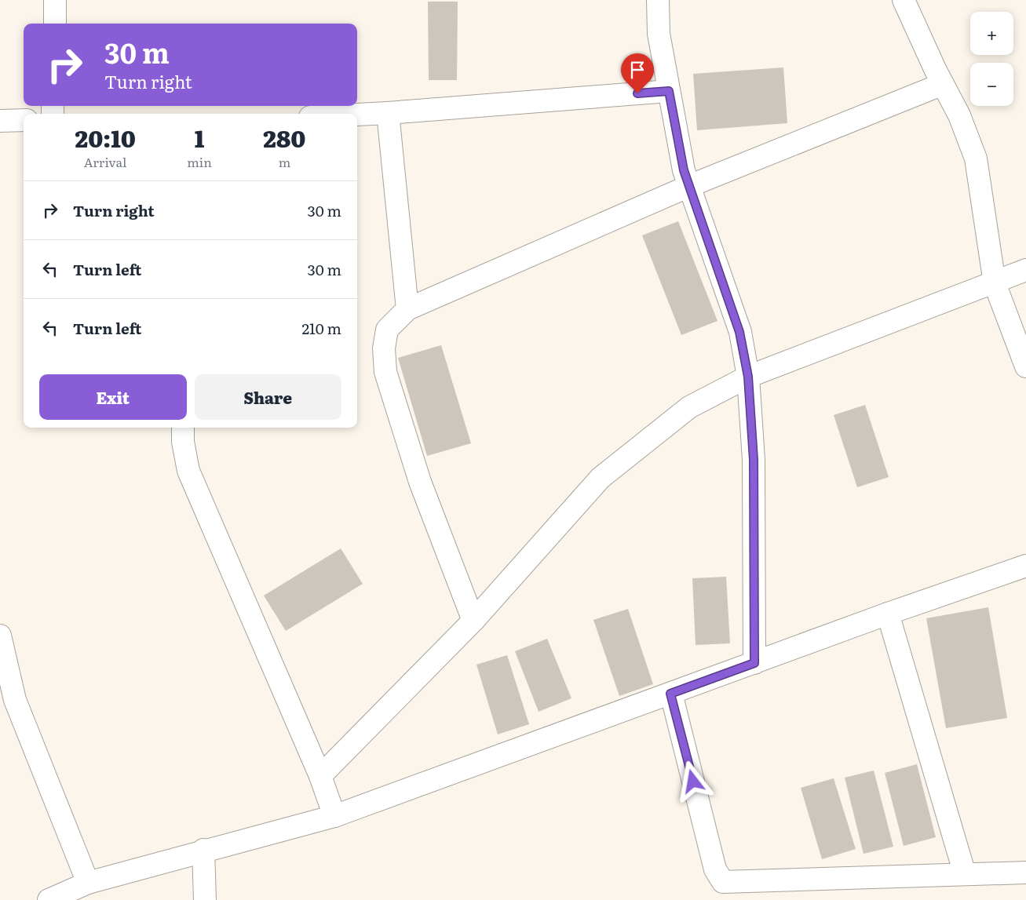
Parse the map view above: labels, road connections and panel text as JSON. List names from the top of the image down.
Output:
{
  "page": {
    "map_buttons": ["+", "−"],
    "turn": ["30 m", "Turn right"],
    "eta": [
      "20:10",
      "Arrival",
      "1",
      "min",
      "280",
      "m"
    ],
    "list": [
      {
        "name": "Turn right",
        "value": "30 m"
      },
      {
        "name": "Turn left",
        "value": "30 m"
      },
      {
        "name": "Turn left",
        "value": "210 m"
      }
    ],
    "buttons": ["Exit", "Share"]
  }
}
